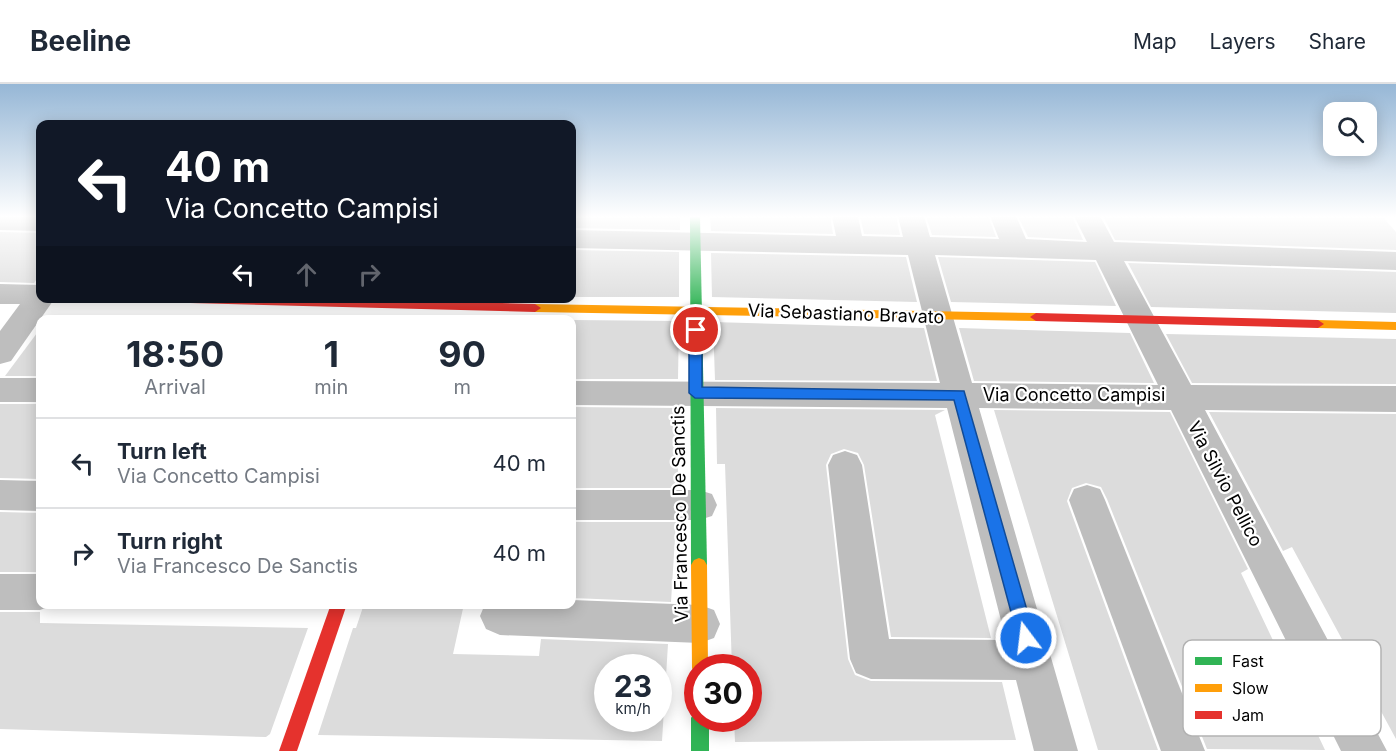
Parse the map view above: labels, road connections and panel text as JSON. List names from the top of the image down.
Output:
{
  "streets": {
    "street": [
      "Via Sebastiano Bravato",
      "Via Concetto Campisi",
      "Via Silvio Pellico",
      "Via Francesco De Sanctis"
    ]
  },
  "crossings": [
    ["Via Sebastiano Bravato", "Via Silvio Pellico"],
    ["Via Sebastiano Bravato", "Via Francesco De Sanctis"],
    ["Via Concetto Campisi", "Via Silvio Pellico"],
    ["Via Concetto Campisi", "Via Francesco De Sanctis"]
  ],
  "legend": ["Fast", "Slow", "Jam"],
  "page": {
    "header": "Beeline",
    "nav": ["Map", "Layers", "Share"],
    "turn": ["40 m", "Via Concetto Campisi"],
    "eta": [
      "18:50",
      "Arrival",
      "1",
      "min",
      "90",
      "m"
    ],
    "list": [
      {
        "name": "Turn left",
        "note": "Via Concetto Campisi",
        "value": "40 m"
      },
      {
        "name": "Turn right",
        "note": "Via Francesco De Sanctis",
        "value": "40 m"
      }
    ],
    "speed": "23 km/h",
    "limit": "30"
  }
}
